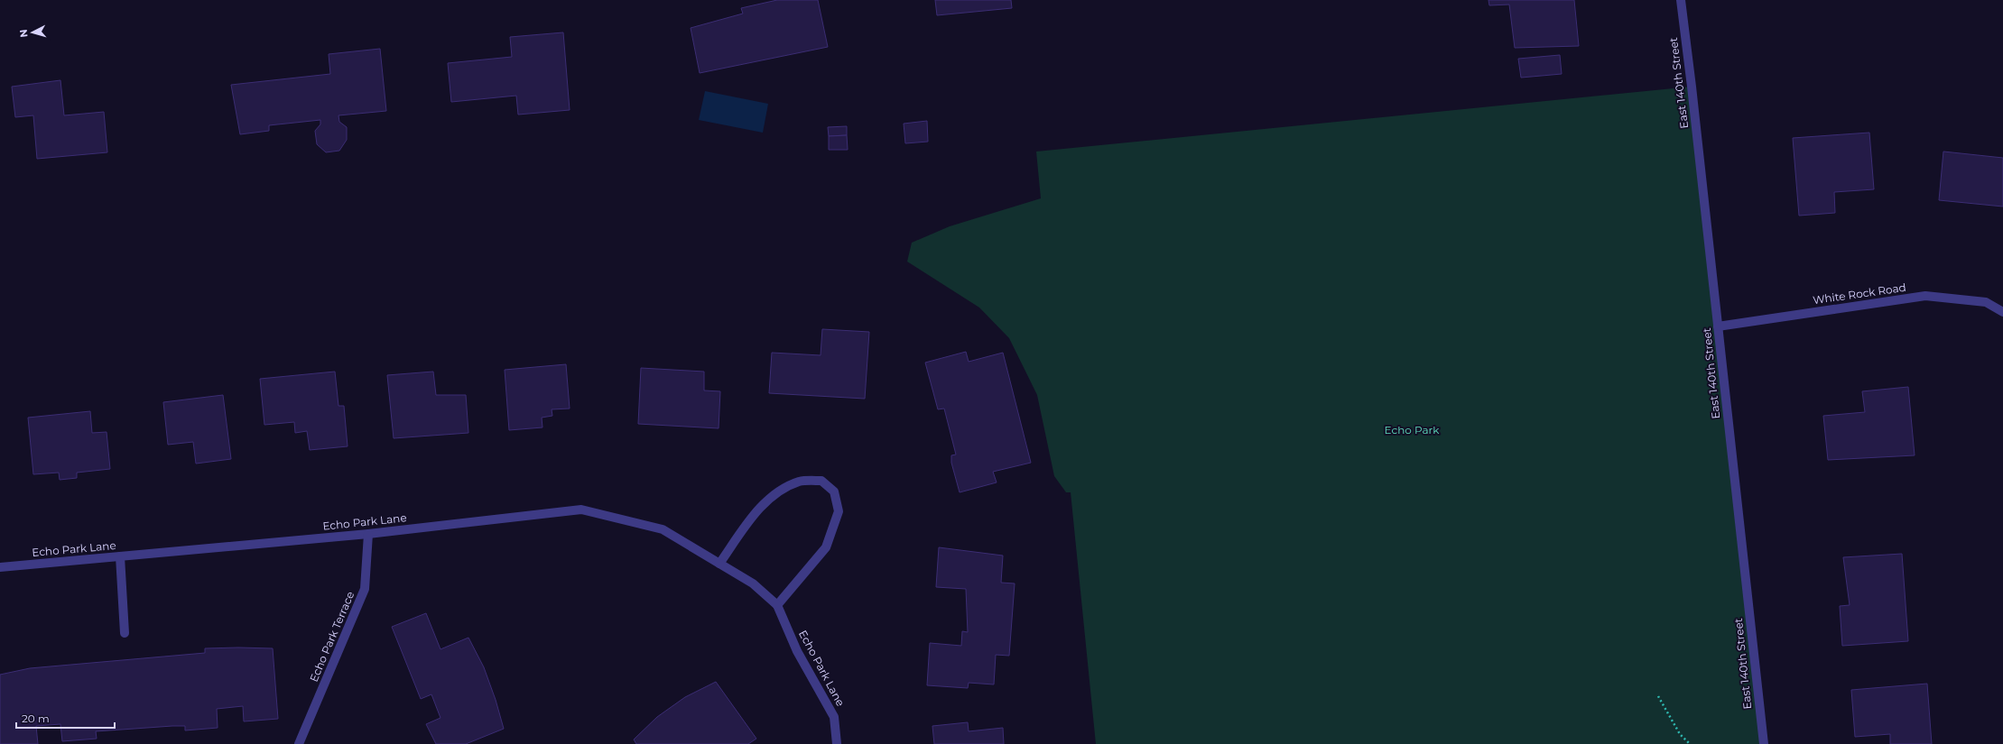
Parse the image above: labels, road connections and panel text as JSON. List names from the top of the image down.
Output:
{
  "streets": {
    "street": [
      "East 140th Street",
      "White Rock Road",
      "Echo Park Lane",
      "Echo Park Terrace"
    ]
  },
  "crossings": [
    ["East 140th Street", "White Rock Road"],
    ["Echo Park Lane", "Echo Park Terrace"]
  ],
  "parks": ["Echo Park"],
  "scale_bar": "20 m",
  "north": "left"
}
